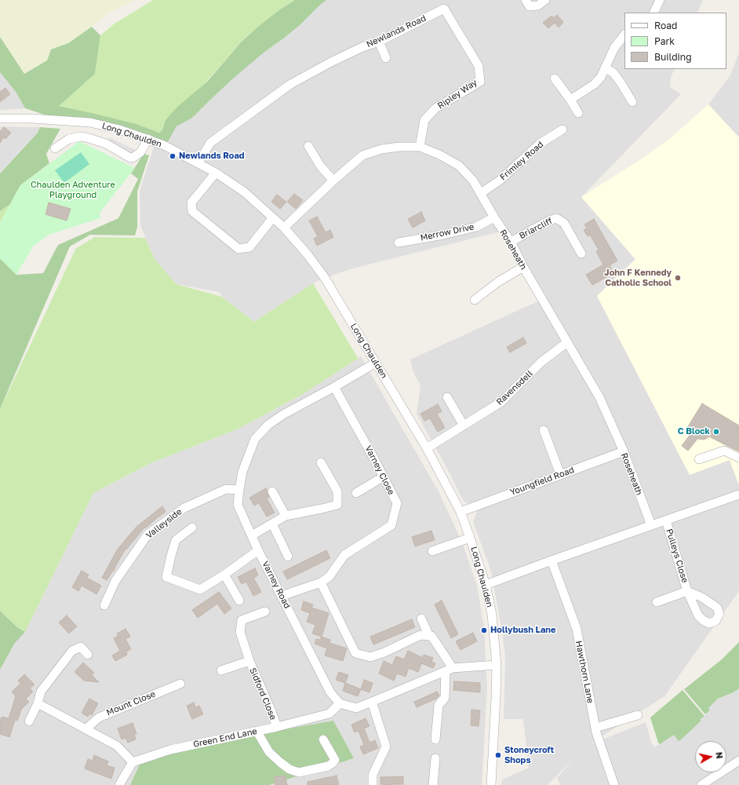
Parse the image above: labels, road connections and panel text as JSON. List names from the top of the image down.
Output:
{
  "streets": {
    "street": [
      "Newlands Road",
      "Ripley Way",
      "Long Chaulden",
      "Frimley Road",
      "Briarcliff",
      "Merrow Drive",
      "Roseheath",
      "Ravensdell",
      "Varney Close",
      "Youngfield Road",
      "Valleyside",
      "Pulleys Close",
      "Varney Road",
      "Hawthorn Lane",
      "Sidford Close",
      "Mount Close",
      "Green End Lane"
    ]
  },
  "crossings": [
    ["Newlands Road", "Ripley Way"],
    ["Newlands Road", "Long Chaulden"],
    ["Ripley Way", "Roseheath"],
    ["Long Chaulden", "Roseheath"],
    ["Long Chaulden", "Ravensdell"],
    ["Long Chaulden", "Youngfield Road"],
    ["Long Chaulden", "Varney Road"],
    ["Frimley Road", "Roseheath"],
    ["Briarcliff", "Roseheath"],
    ["Merrow Drive", "Roseheath"],
    ["Roseheath", "Ravensdell"],
    ["Roseheath", "Youngfield Road"],
    ["Varney Close", "Varney Road"],
    ["Valleyside", "Varney Road"],
    ["Varney Road", "Green End Lane"],
    ["Sidford Close", "Green End Lane"]
  ],
  "parks": ["Chaulden Adventure Playground"],
  "places": [
    "Newlands Road",
    "John F Kennedy Catholic School",
    "C Block",
    "Hollybush Lane",
    "Stoneycroft Shops"
  ],
  "legend": ["Road", "Park", "Building"],
  "north": "right"
}
